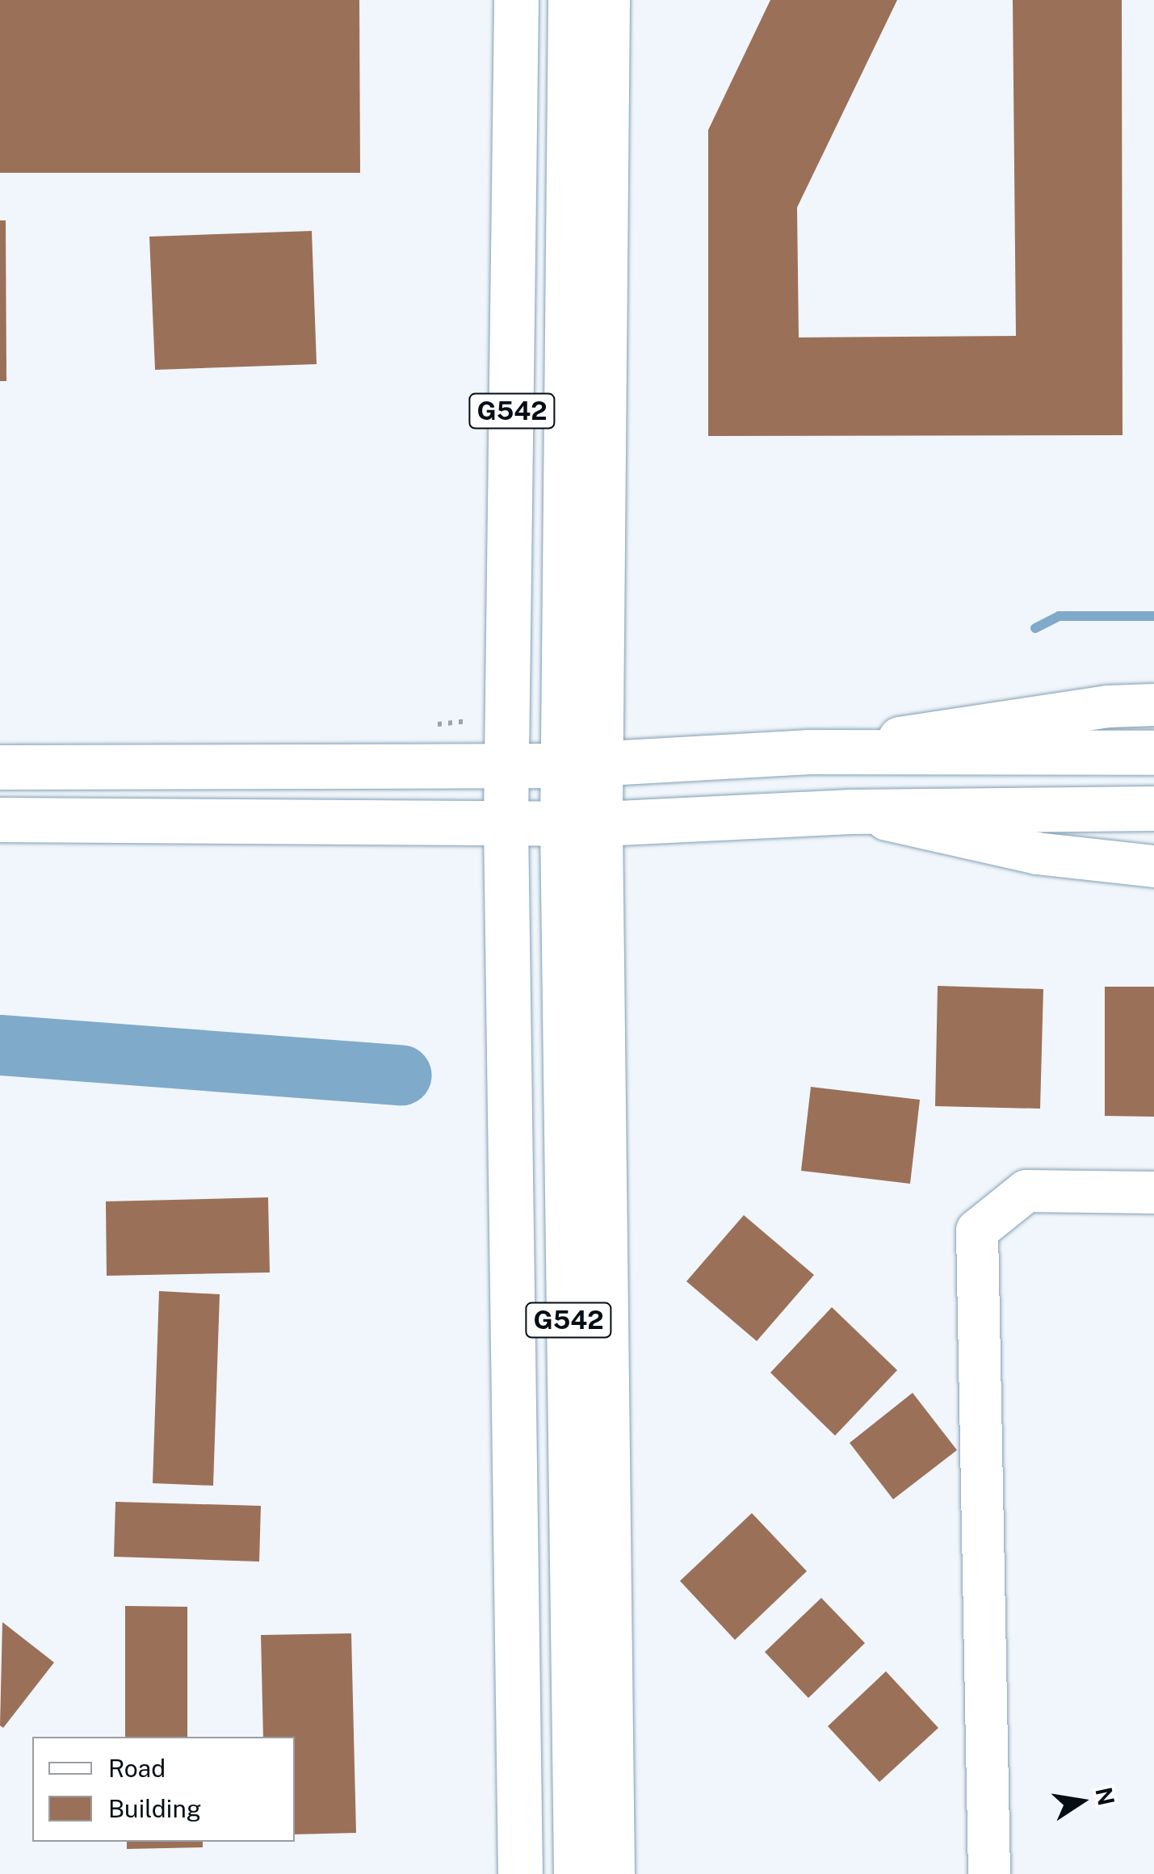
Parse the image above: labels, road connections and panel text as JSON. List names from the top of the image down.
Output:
{
  "streets": {
    "main road": ["G542"]
  },
  "legend": ["Road", "Building"],
  "north": "right"
}
